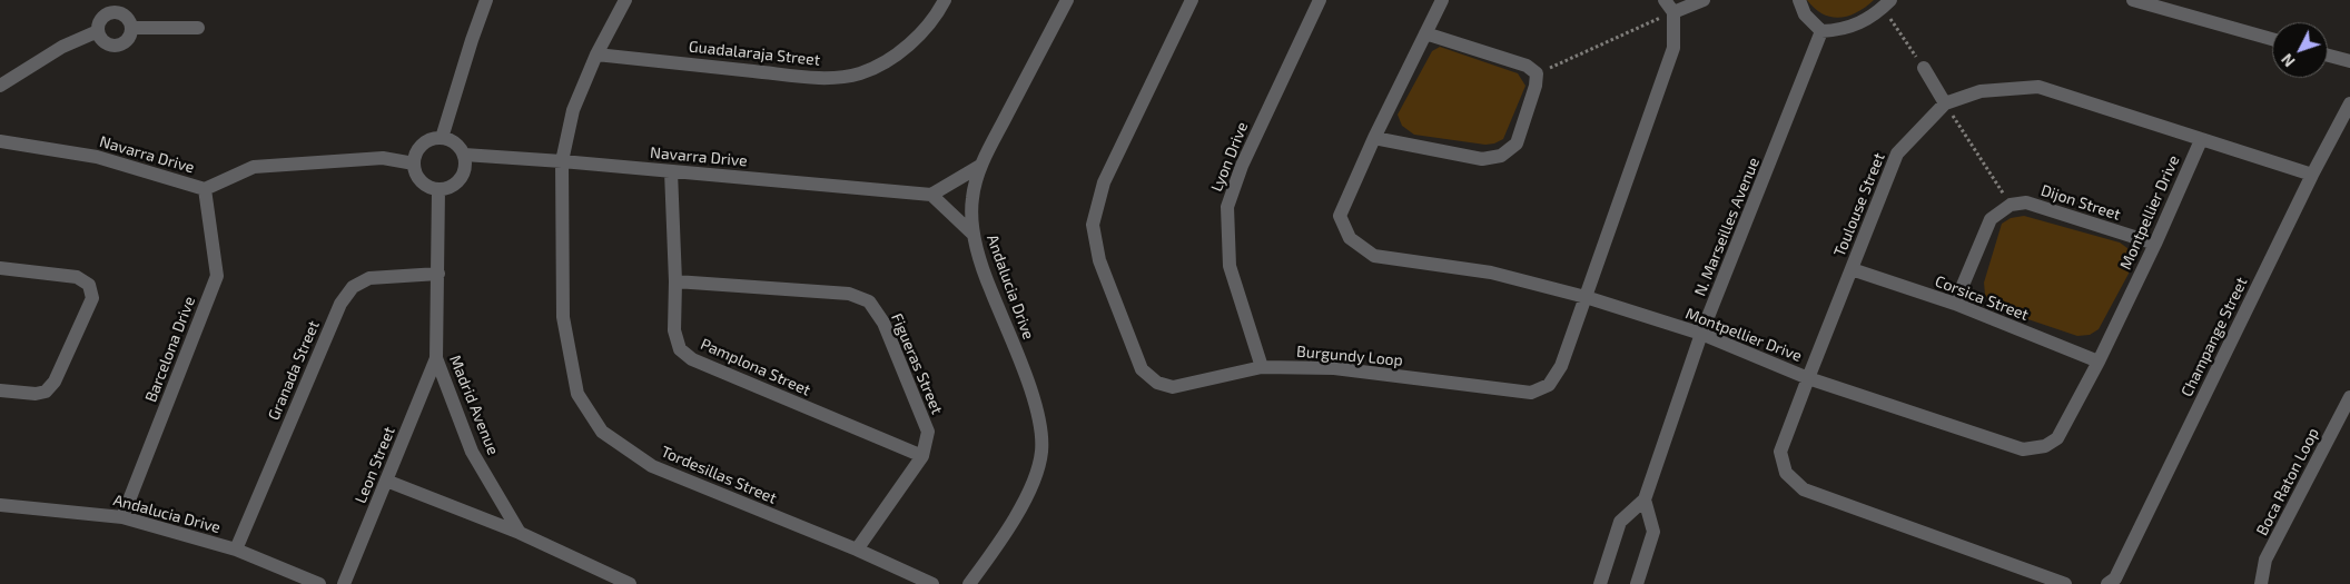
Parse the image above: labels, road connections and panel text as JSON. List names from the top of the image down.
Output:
{
  "streets": {
    "street": [
      "Guadalaraja Street",
      "Navarra Drive",
      "Lyon Drive",
      "Dijon Street",
      "Toulouse Street",
      "Montpellier Drive",
      "N. Marseilles Avenue",
      "Andalucia Drive",
      "Corsica Street",
      "Champange Street",
      "Barcelona Drive",
      "Burgundy Loop",
      "Figueras Street",
      "Pamplona Street",
      "Granada Street",
      "Madrid Avenue",
      "Leon Street",
      "Tordesillas Street",
      "Boca Raton Loop"
    ]
  },
  "crossings": [
    ["Guadalaraja Street", "Tordesillas Street"],
    ["Navarra Drive", "Barcelona Drive"],
    ["Navarra Drive", "Pamplona Street"],
    ["Navarra Drive", "Madrid Avenue"],
    ["Navarra Drive", "Tordesillas Street"],
    ["Lyon Drive", "Burgundy Loop"],
    ["Dijon Street", "Montpellier Drive"],
    ["Toulouse Street", "Montpellier Drive"],
    ["Toulouse Street", "Corsica Street"],
    ["Toulouse Street", "Champange Street"],
    ["Montpellier Drive", "N. Marseilles Avenue"],
    ["Montpellier Drive", "Corsica Street"],
    ["Montpellier Drive", "Burgundy Loop"],
    ["Andalucia Drive", "Barcelona Drive"],
    ["Andalucia Drive", "Granada Street"],
    ["Figueras Street", "Pamplona Street"],
    ["Figueras Street", "Tordesillas Street"],
    ["Granada Street", "Madrid Avenue"],
    ["Madrid Avenue", "Leon Street"]
  ],
  "north": "bottom left"
}
